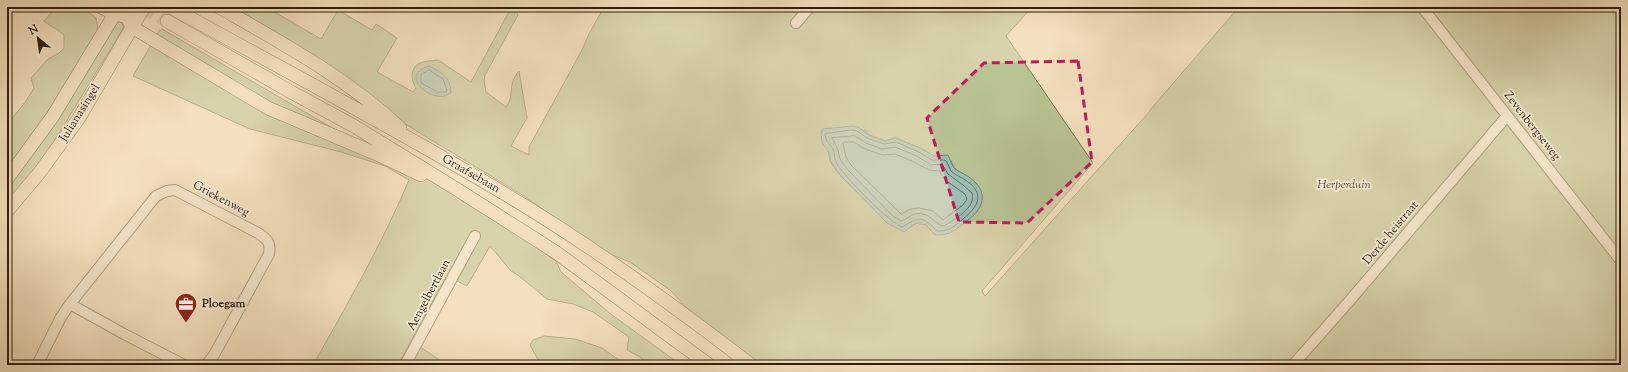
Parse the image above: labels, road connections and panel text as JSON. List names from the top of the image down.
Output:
{
  "streets": {
    "main road": ["Julianasingel", "Graafsebaan"],
    "street": [
      "Zevenbergseweg",
      "Griekenweg",
      "Derde heistraat",
      "Aengelbertlaan"
    ]
  },
  "crossings": [
    ["Zevenbergseweg", "Derde heistraat"]
  ],
  "parks": ["Herperduin"],
  "places": {
    "office": ["Ploegam"]
  },
  "north": "top left"
}
